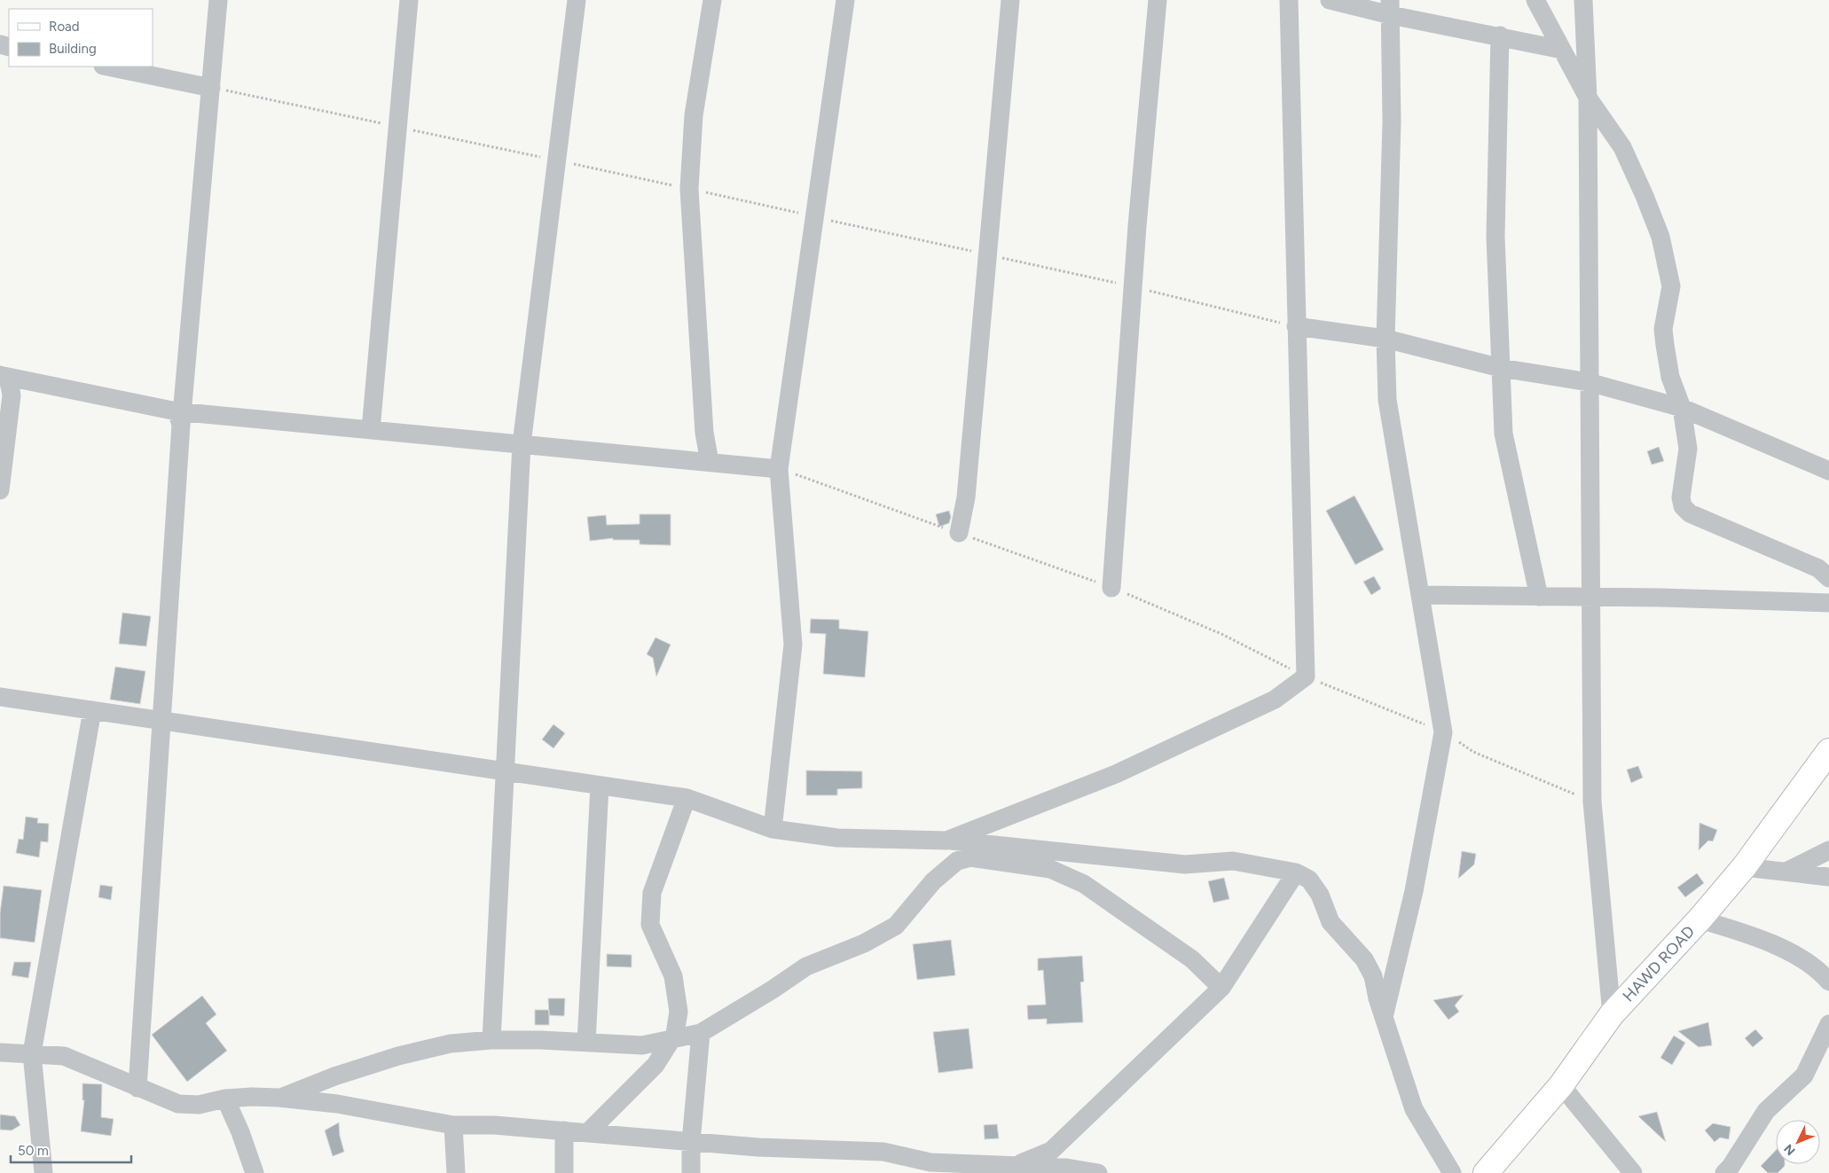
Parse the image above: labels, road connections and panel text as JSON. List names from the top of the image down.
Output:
{
  "streets": {
    "main road": ["HAWD ROAD"]
  },
  "legend": ["Road", "Building"],
  "scale_bar": "50 m",
  "north": "bottom left"
}
